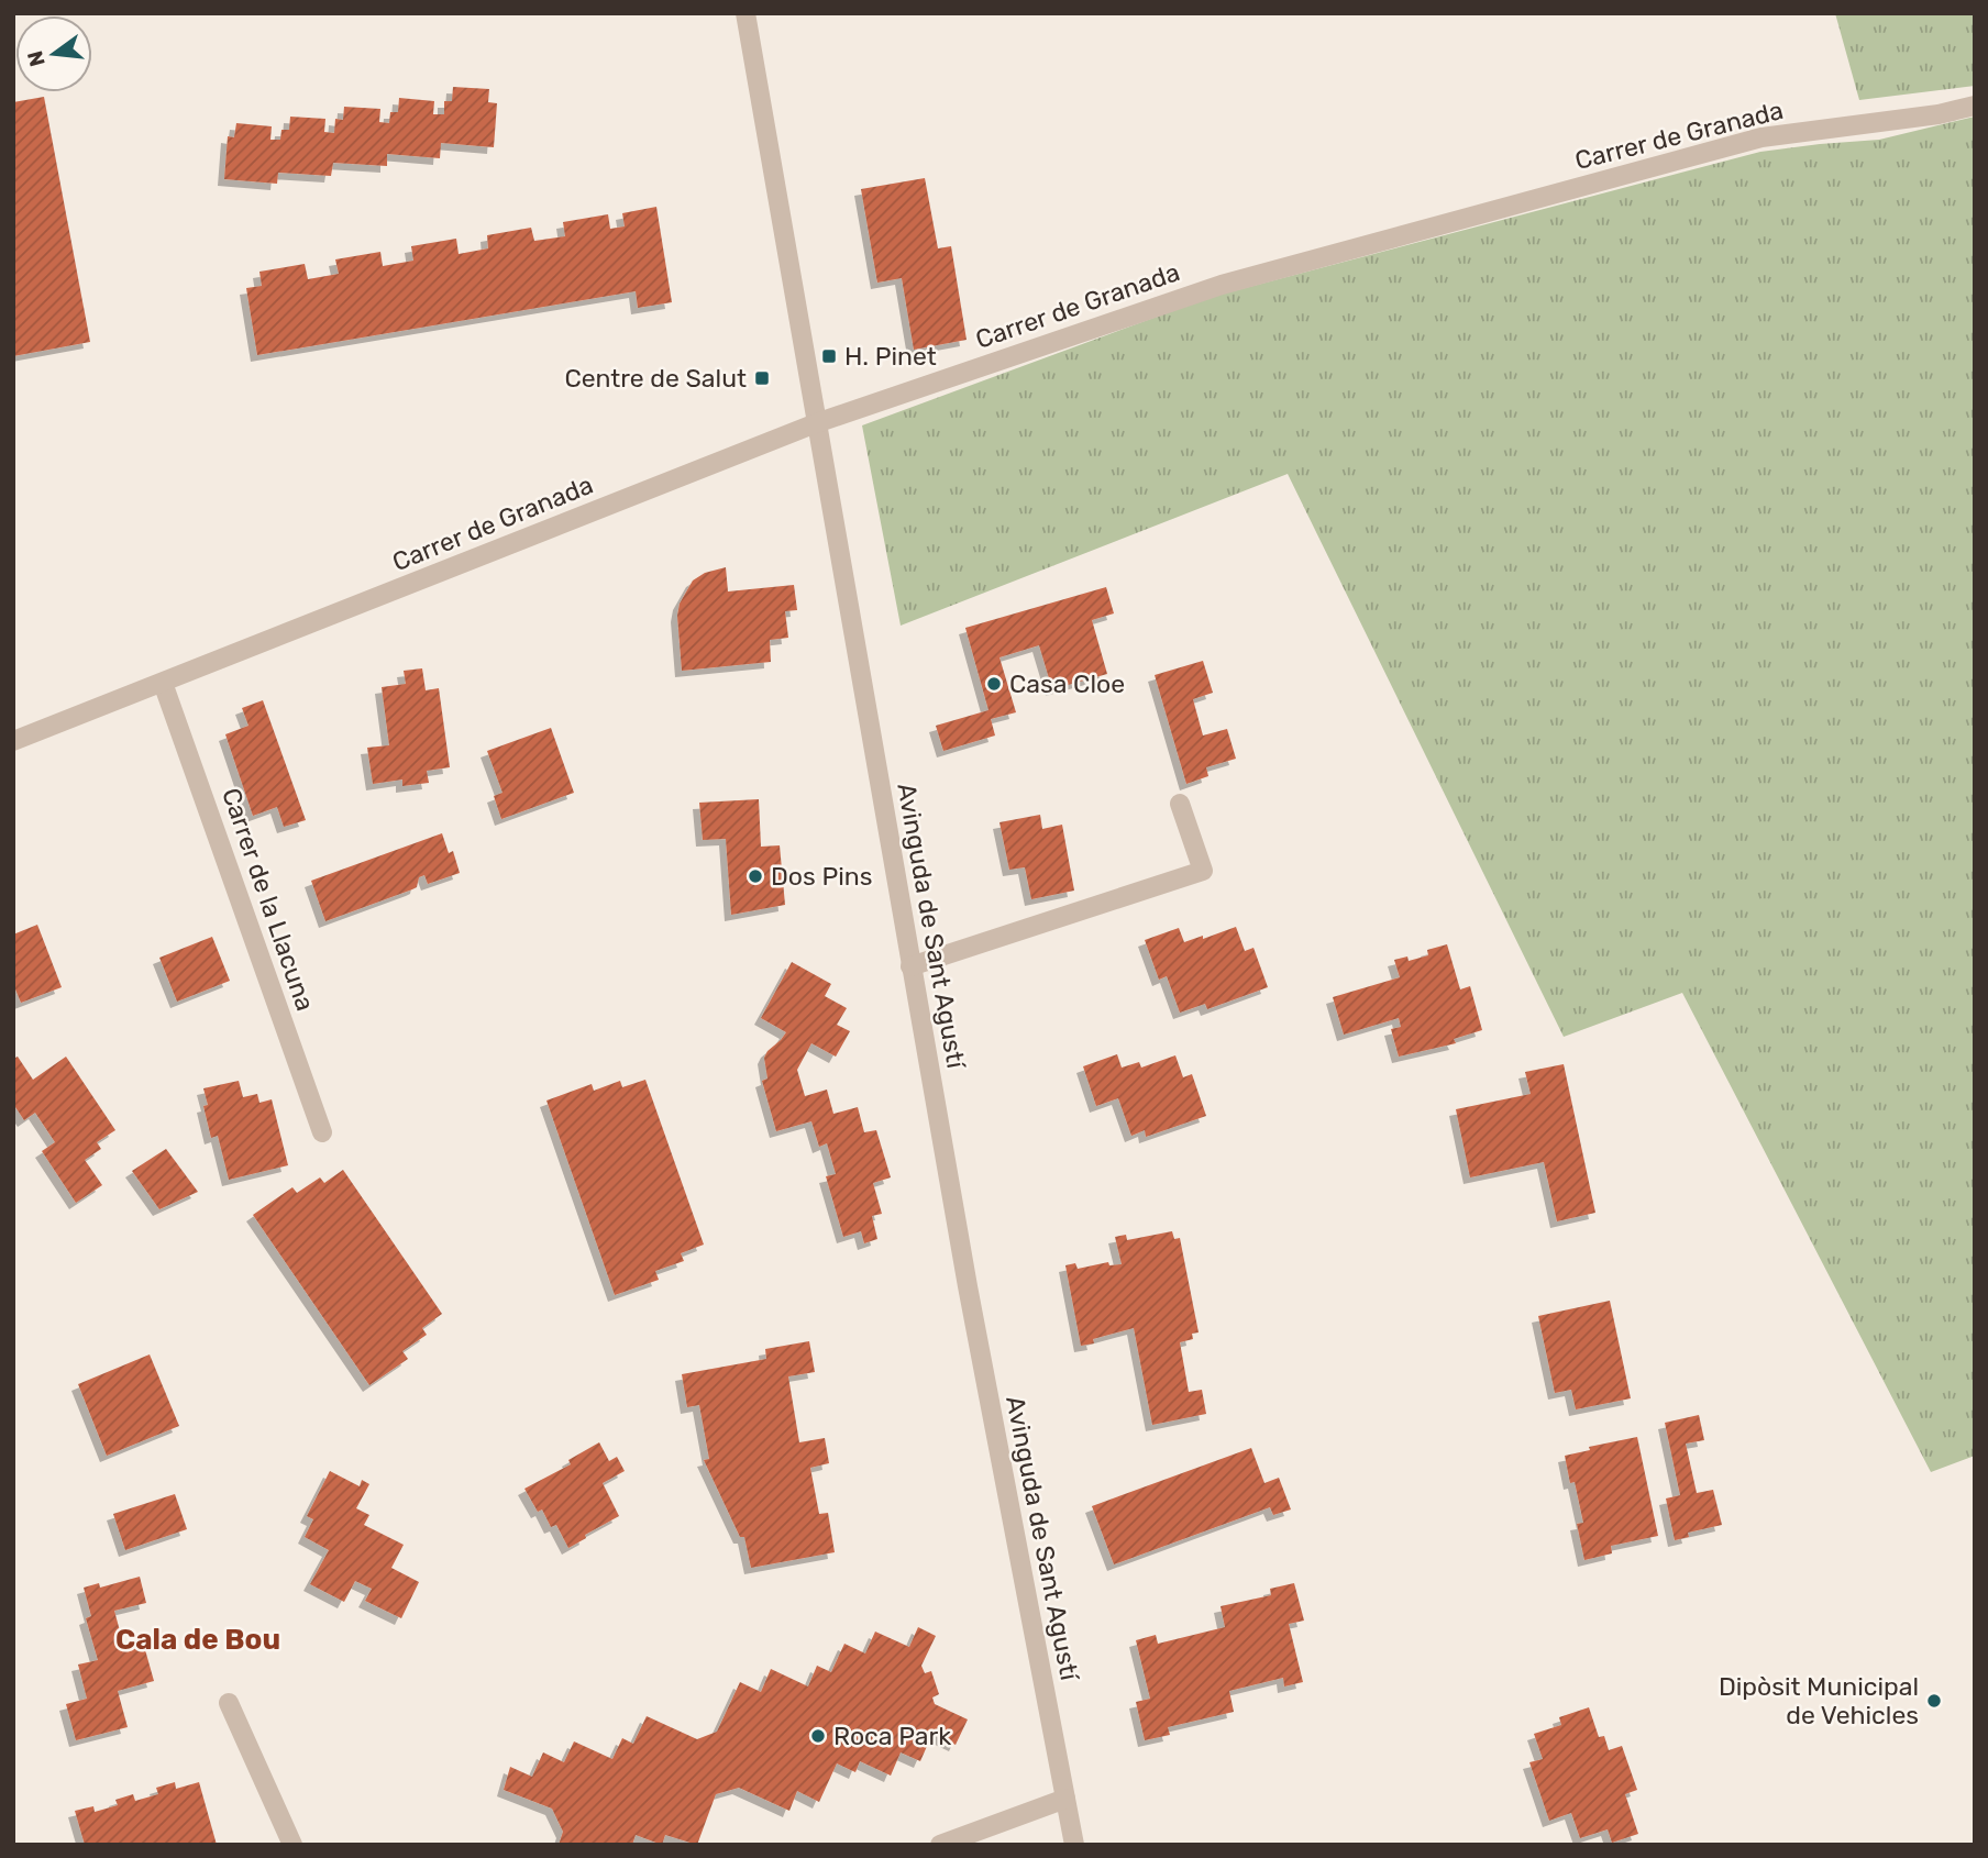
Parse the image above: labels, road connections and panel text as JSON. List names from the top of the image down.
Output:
{
  "streets": {
    "street": ["Carrer de Granada", "Carrer de la Llacuna", "Avinguda de Sant Agustí"]
  },
  "crossings": [
    ["Carrer de Granada", "Carrer de la Llacuna"],
    ["Carrer de Granada", "Avinguda de Sant Agustí"]
  ],
  "districts": ["Cala de Bou"],
  "places": {
    "transit": ["H. Pinet", "Centre de Salut"],
    "other": [
      "Casa Cloe",
      "Dos Pins",
      "Dipòsit Municipal de Vehicles",
      "Roca Park"
    ]
  },
  "north": "left"
}
